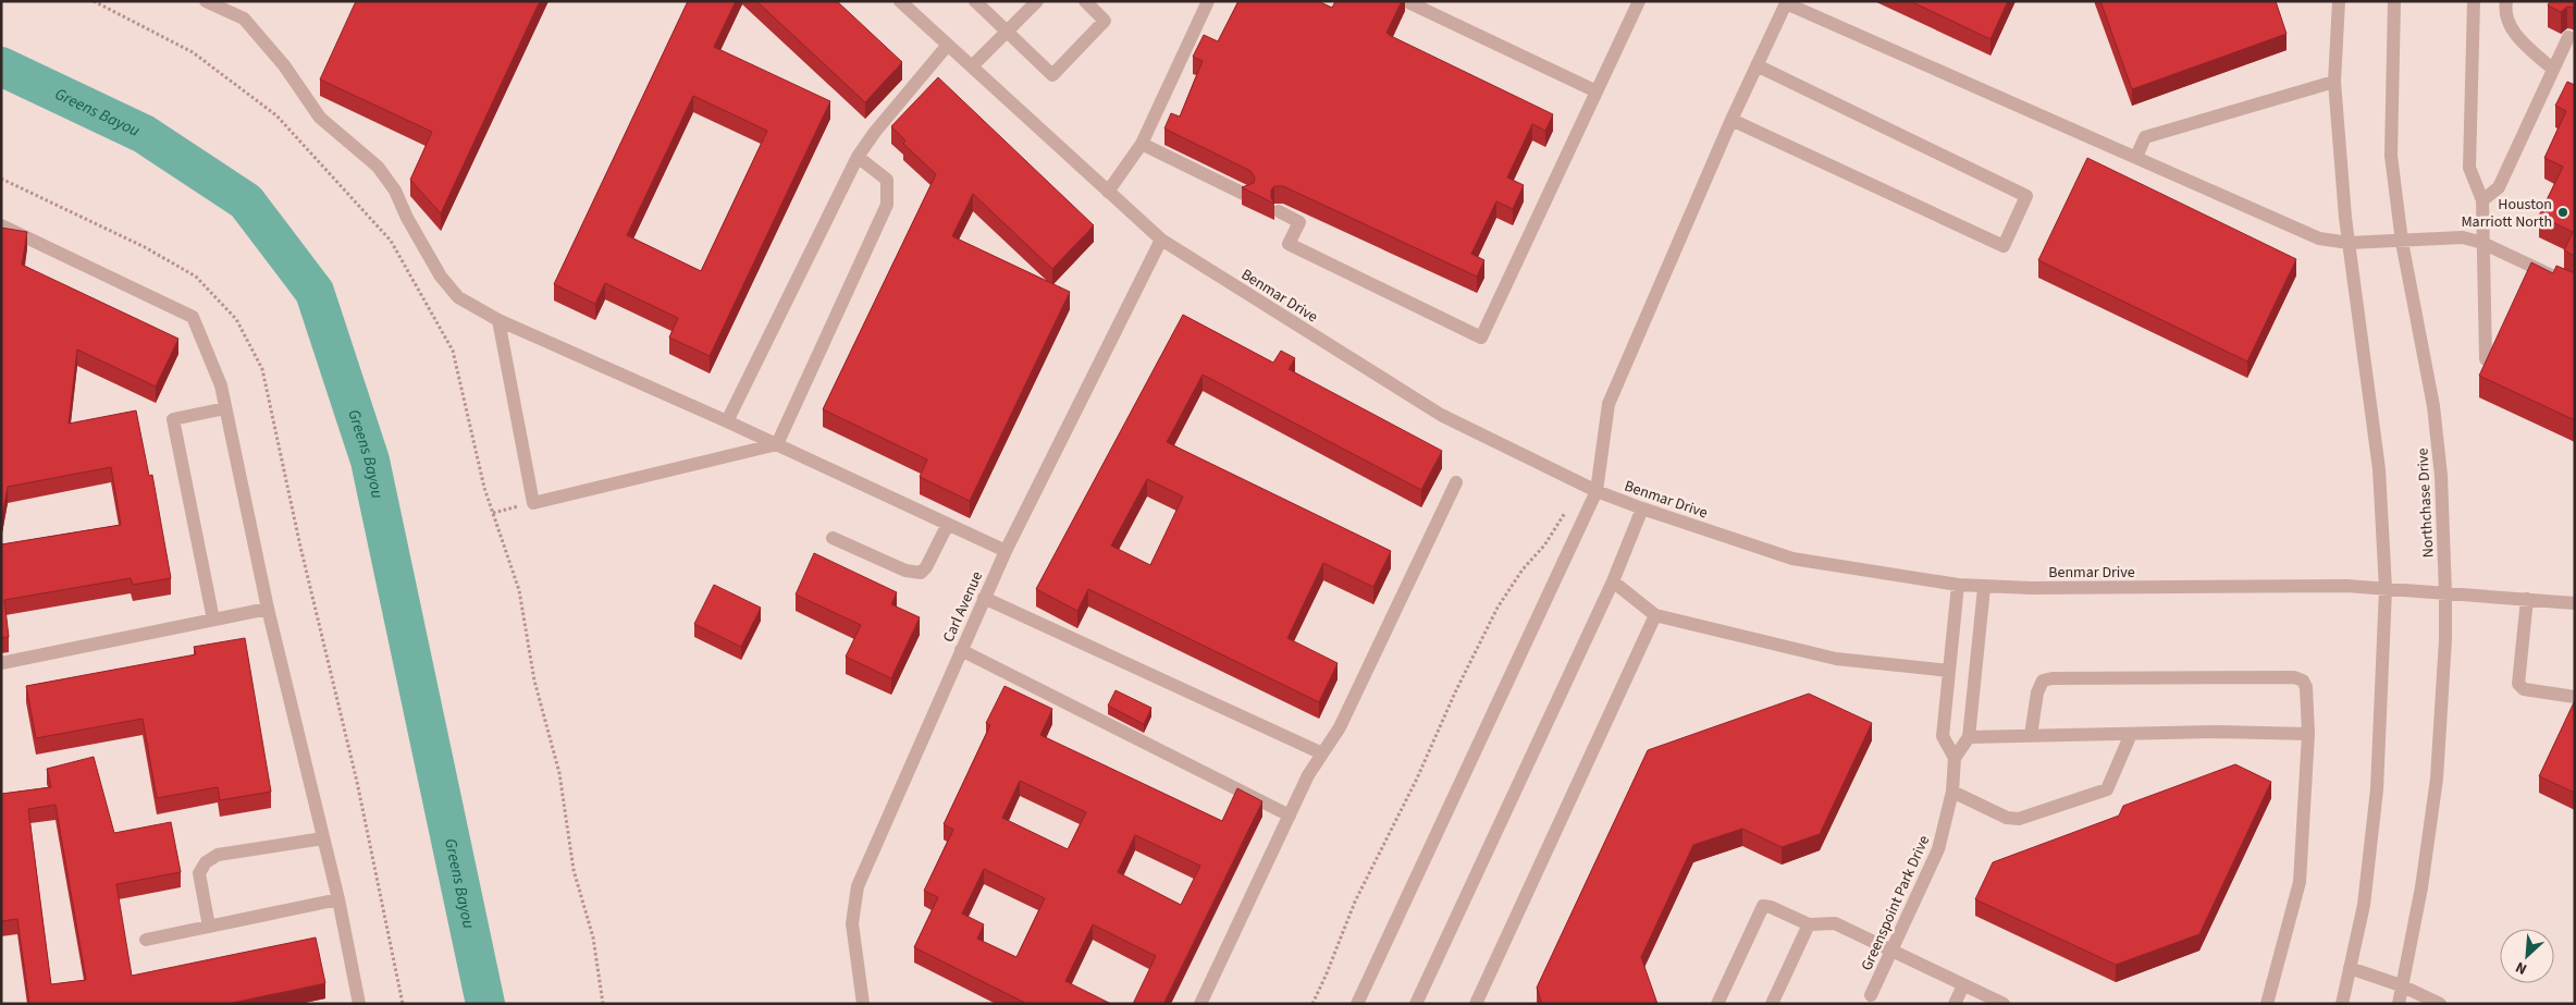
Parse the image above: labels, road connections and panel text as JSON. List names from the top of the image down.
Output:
{
  "streets": {
    "street": [
      "Benmar Drive",
      "Northchase Drive",
      "Carl Avenue",
      "Greenspoint Park Drive"
    ]
  },
  "crossings": [
    ["Benmar Drive", "Northchase Drive"],
    ["Benmar Drive", "Carl Avenue"],
    ["Benmar Drive", "Greenspoint Park Drive"]
  ],
  "water": ["Greens Bayou"],
  "places": ["Houston Marriott North"],
  "north": "bottom left"
}
